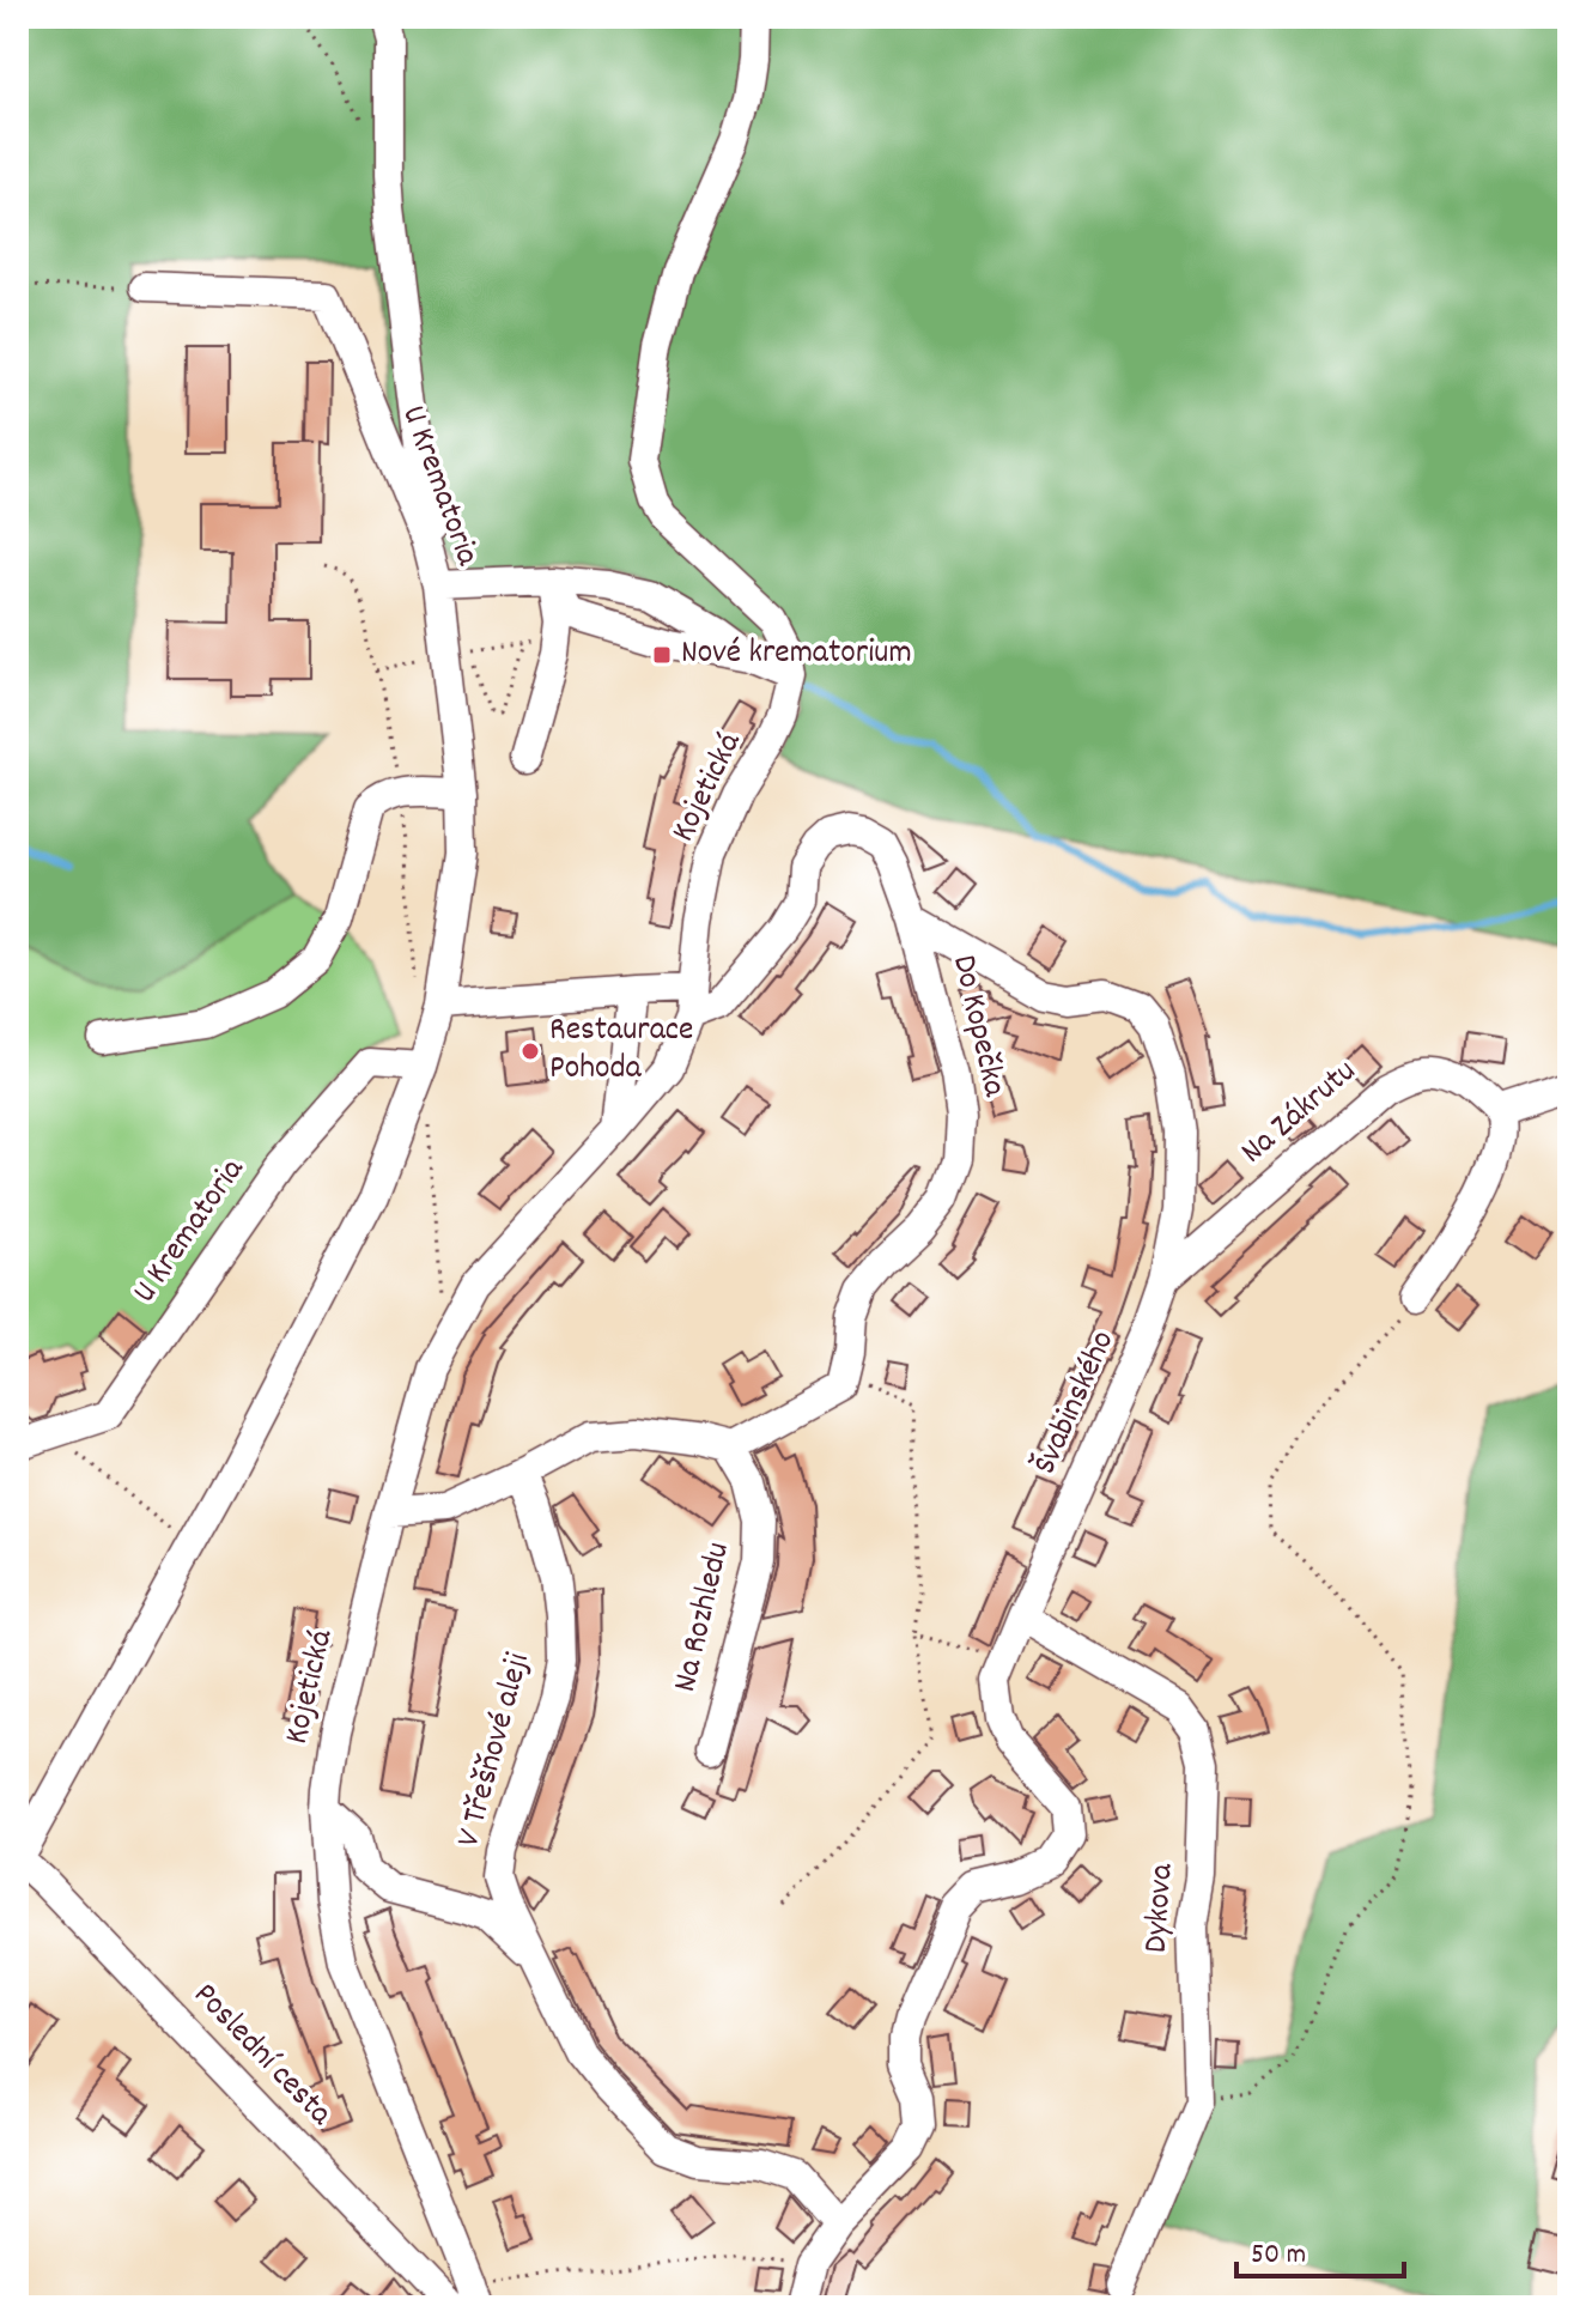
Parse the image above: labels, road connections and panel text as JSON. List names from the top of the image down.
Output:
{
  "streets": {
    "street": [
      "U Krematoria",
      "Kojetická",
      "Do Kopečka",
      "Na Zákrutu",
      "Švabinského",
      "Na Rozhledu",
      "V Třešňové aleji",
      "Dykova",
      "Poslední cesta"
    ]
  },
  "crossings": [
    ["Do Kopečka", "Švabinského"],
    ["Na Zákrutu", "Švabinského"],
    ["Švabinského", "V Třešňové aleji"],
    ["Švabinského", "Dykova"]
  ],
  "places": {
    "transit": ["Nové krematorium"],
    "other": ["Restaurace Pohoda"]
  },
  "scale_bar": "50 m"
}
